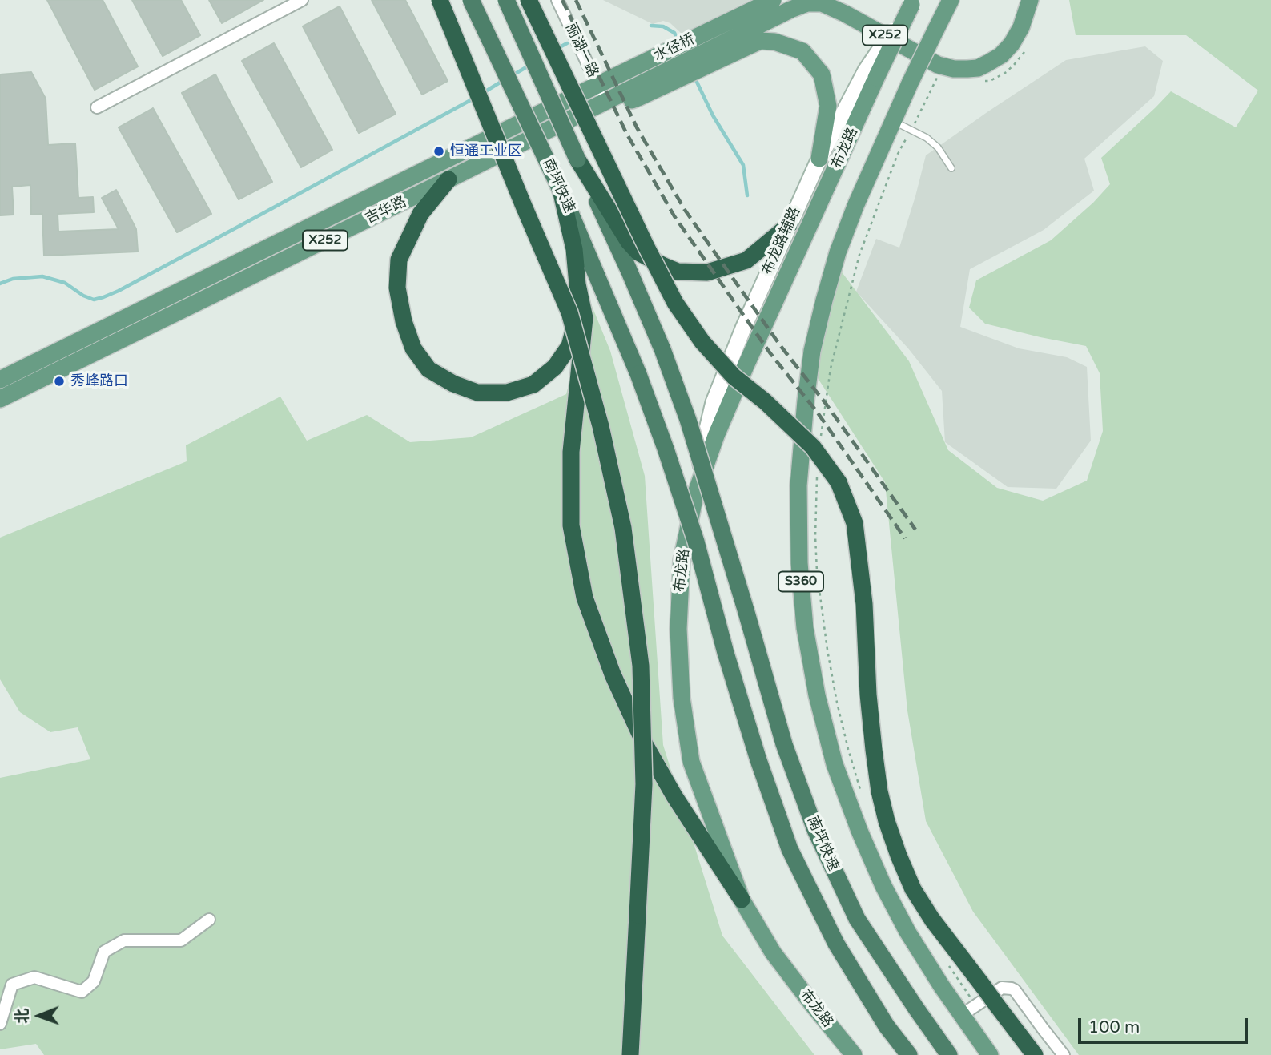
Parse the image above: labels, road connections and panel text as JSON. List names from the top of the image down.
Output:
{
  "streets": {
    "highway": ["南坪快速"],
    "main road": [
      "X252",
      "水径桥",
      "布龙路",
      "吉华路",
      "布龙路辅路",
      "S360"
    ],
    "street": ["丽湖一路"]
  },
  "crossings": [
    ["X252", "水径桥"],
    ["X252", "吉华路"],
    ["水径桥", "吉华路"],
    ["丽湖一路", "吉华路"],
    ["布龙路", "布龙路辅路"]
  ],
  "places": ["恒通工业区", "秀峰路口"],
  "scale_bar": "100 m",
  "north": "left"
}
